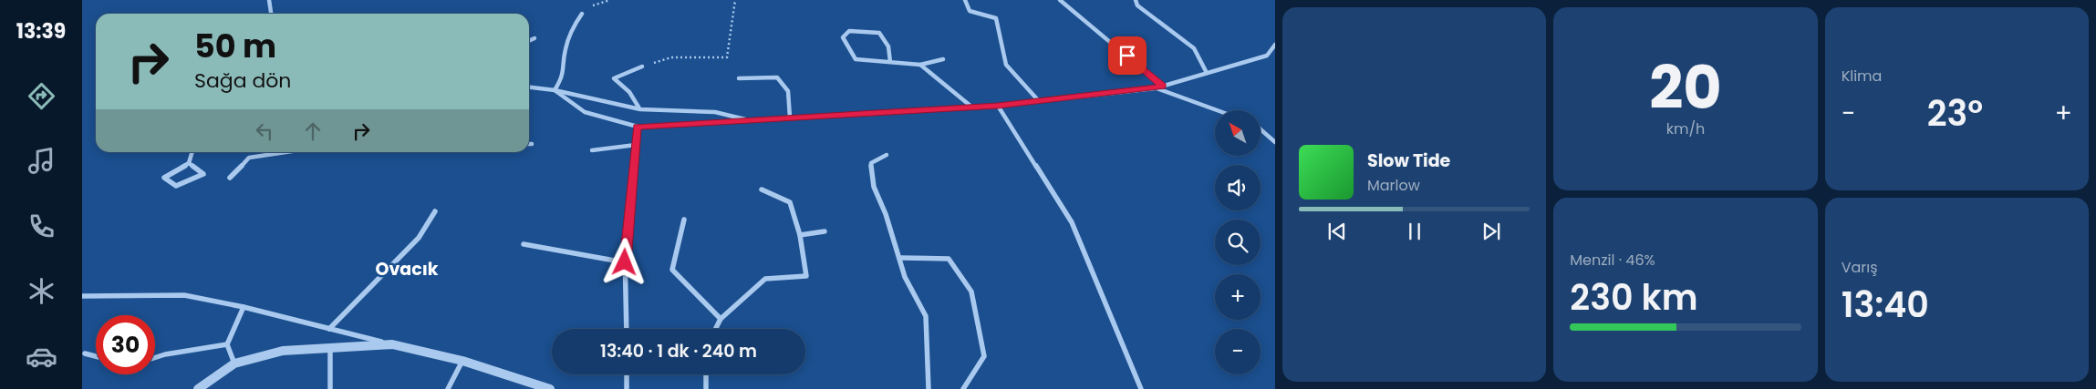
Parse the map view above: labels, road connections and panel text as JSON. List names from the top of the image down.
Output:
{
  "districts": ["Ovacık"],
  "north": "top left",
  "page": {
    "tabs": "13:39",
    "tile": [
      ["20", "km/h"],
      "Klima",
      ["Menzil · 46%", "230 km"],
      ["Varış", "13:40"]
    ],
    "turn": ["50 m", "Sağa dön"],
    "heat": ["−", "23°", "+"],
    "map_buttons": ["+", "−"],
    "song": ["Slow Tide", "Marlow"],
    "limit": "30",
    "trip": "13:40 · 1 dk · 240 m"
  }
}
